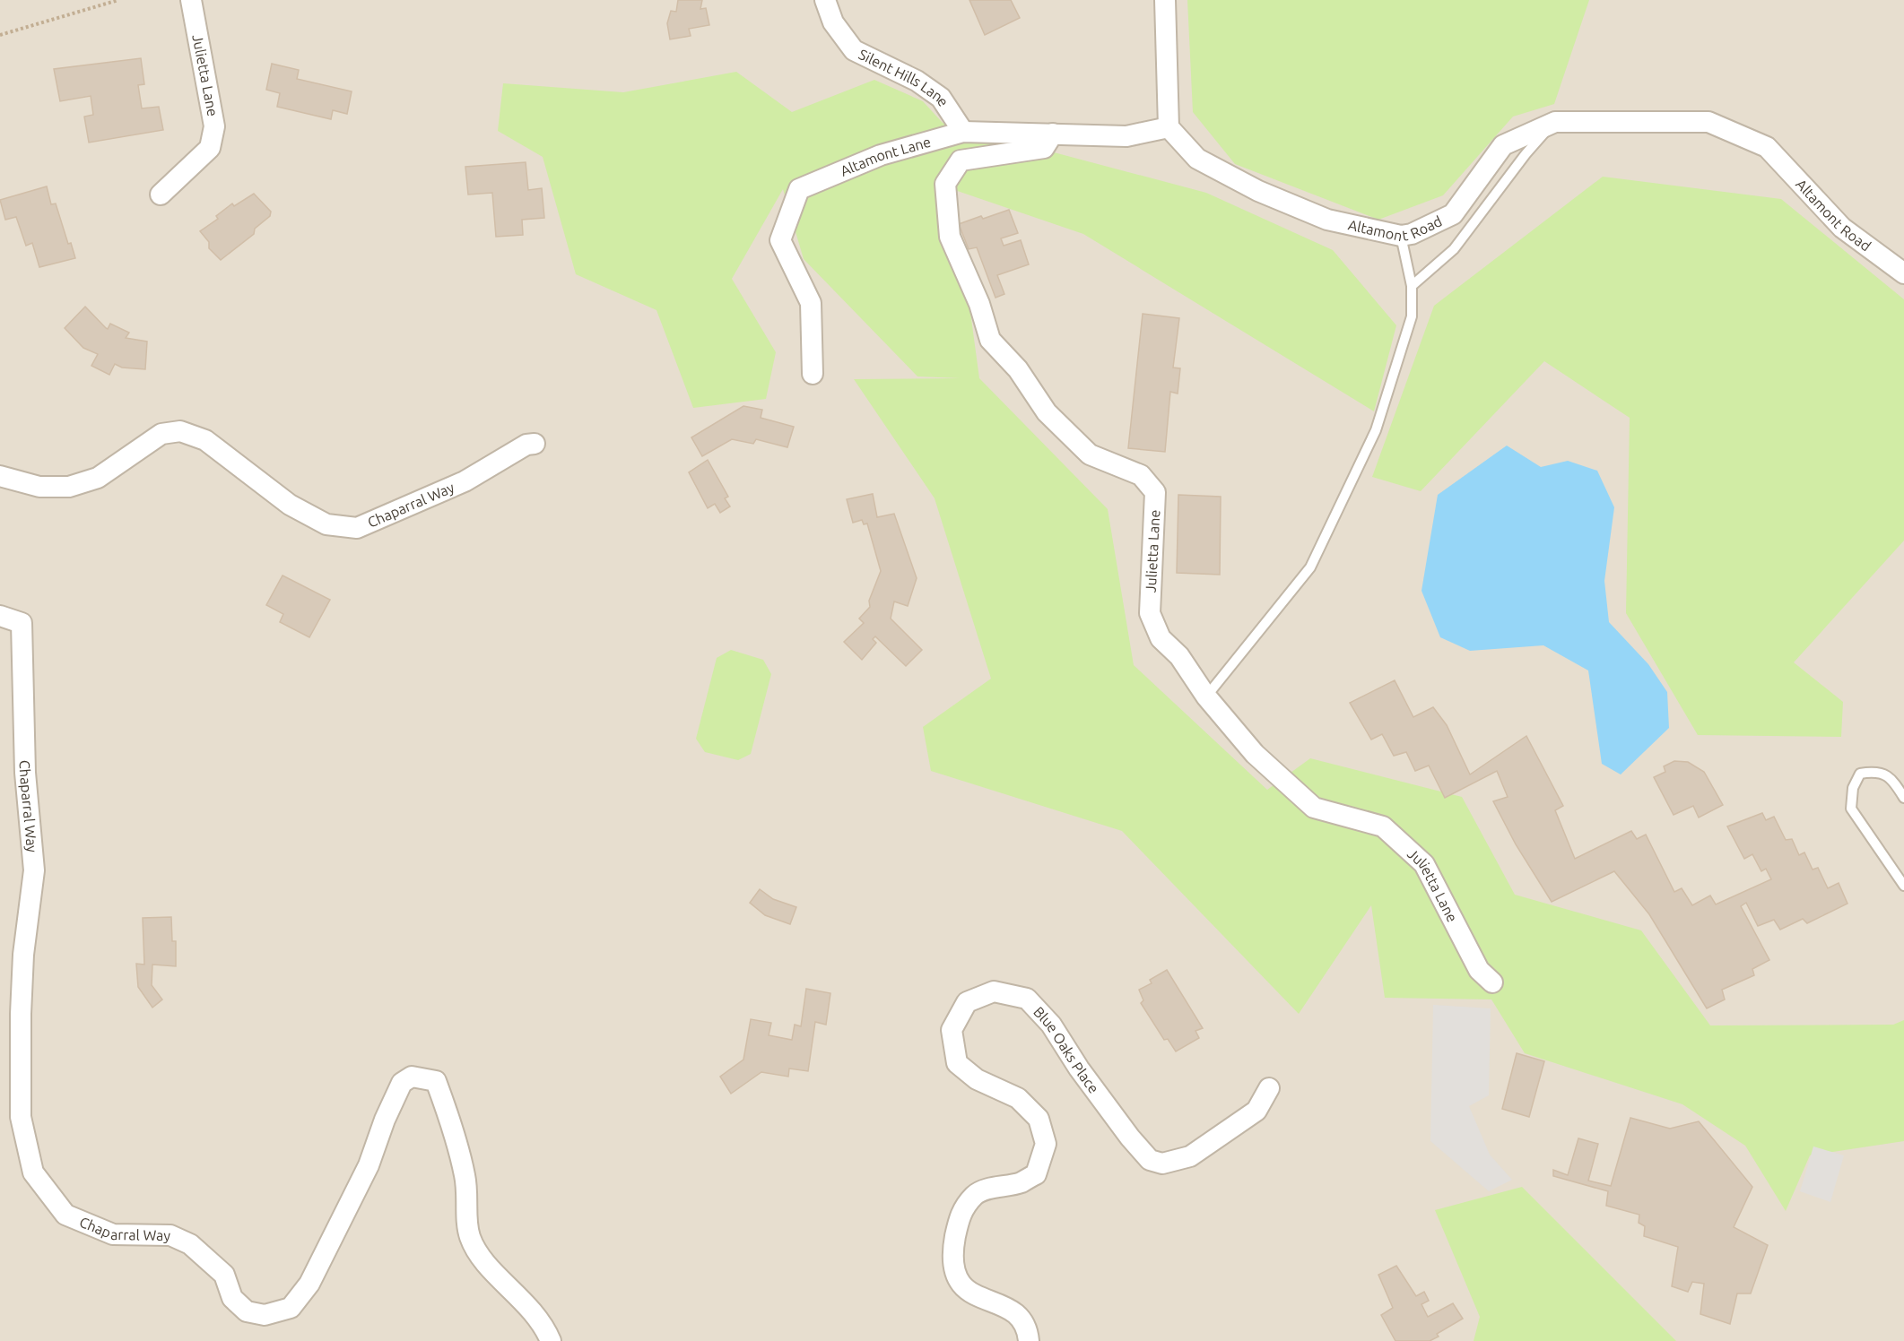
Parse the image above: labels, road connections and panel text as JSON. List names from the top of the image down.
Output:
{
  "streets": {
    "street": [
      "Julietta Lane",
      "Silent Hills Lane",
      "Altamont Lane",
      "Altamont Road",
      "Chaparral Way",
      "Blue Oaks Place"
    ]
  },
  "crossings": [
    ["Julietta Lane", "Altamont Lane"],
    ["Silent Hills Lane", "Altamont Lane"],
    ["Altamont Lane", "Altamont Road"]
  ]
}
